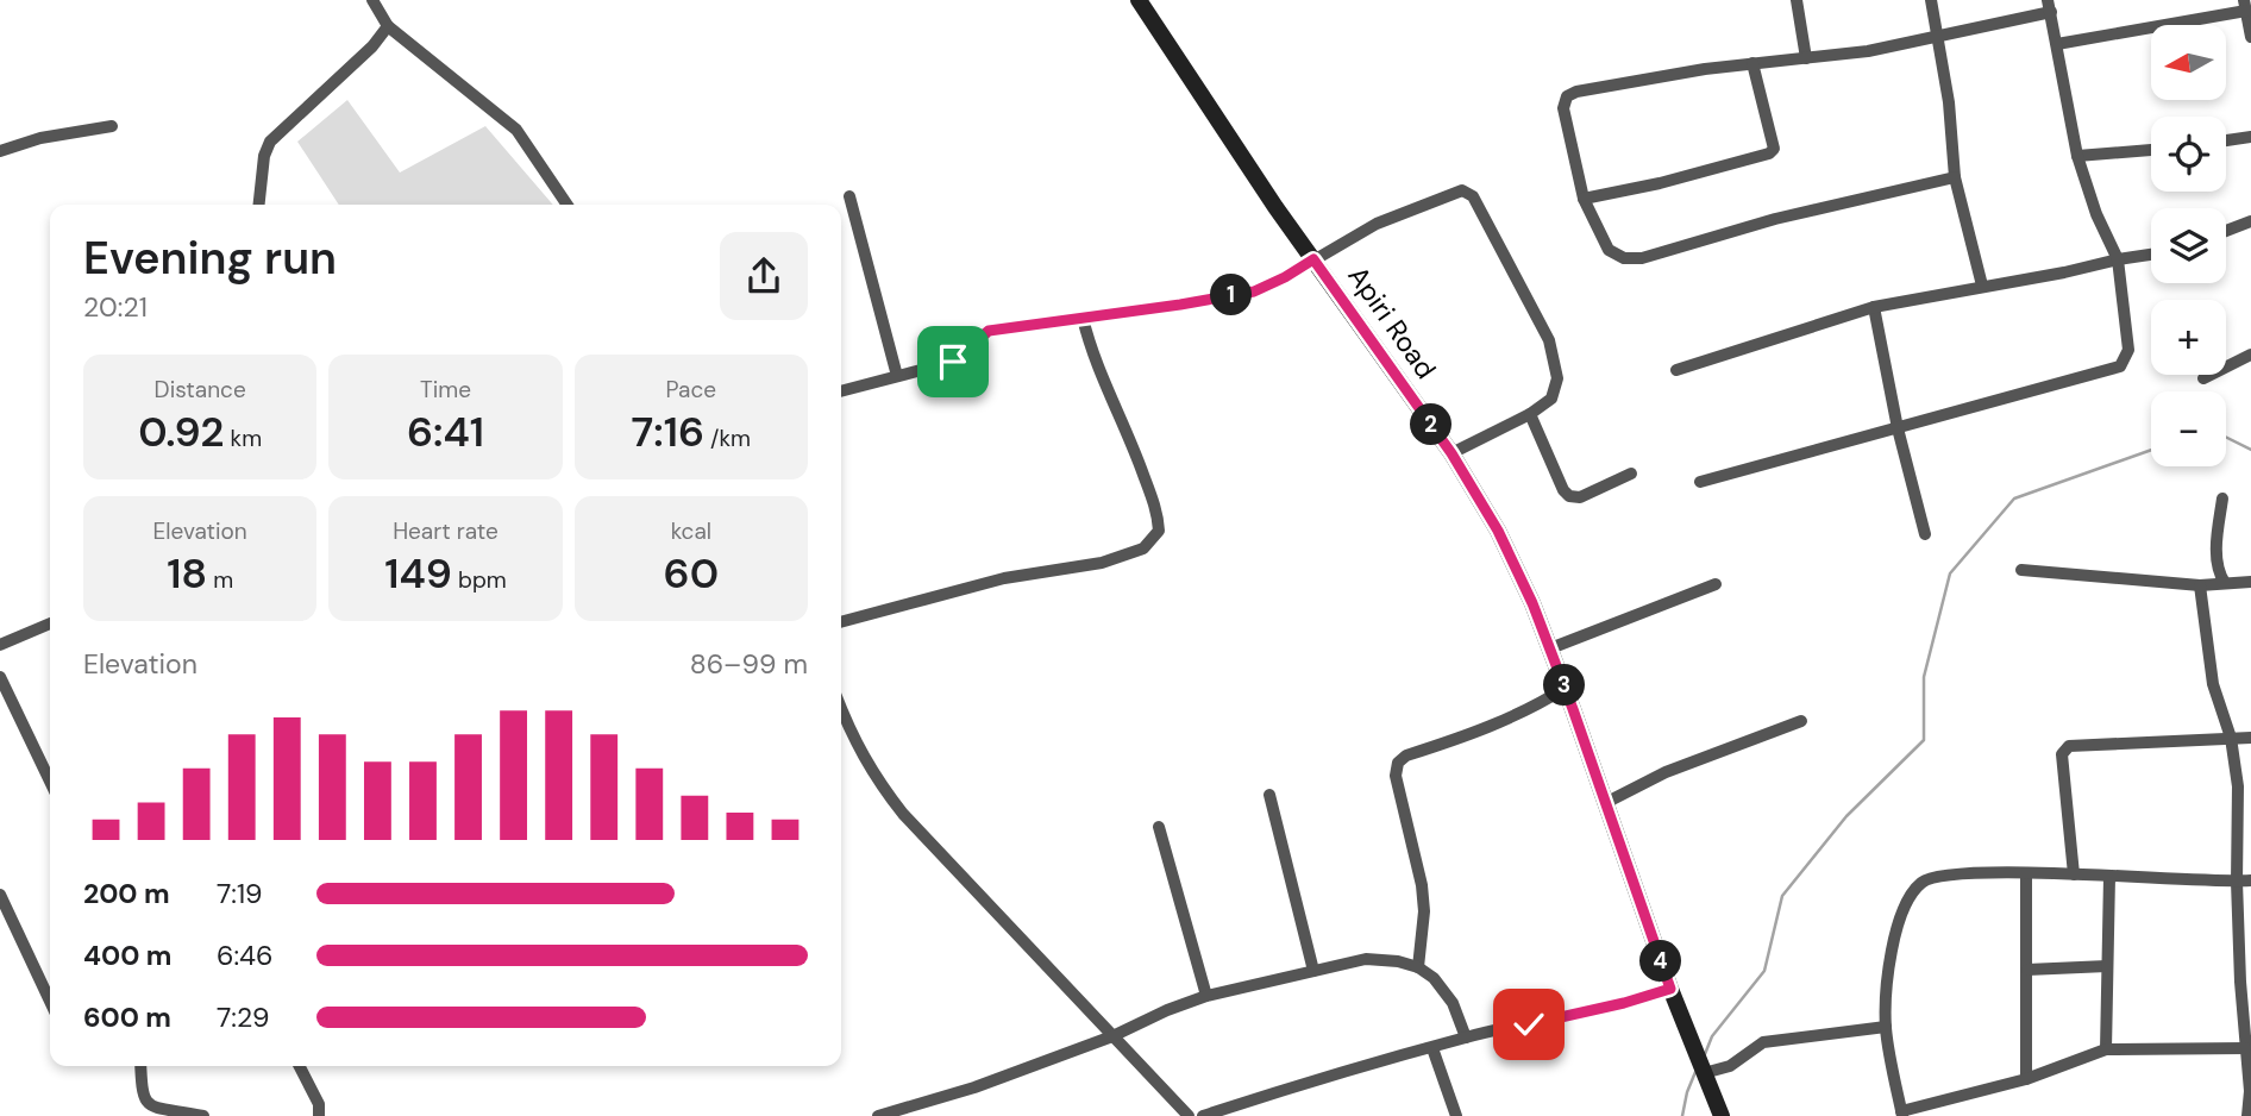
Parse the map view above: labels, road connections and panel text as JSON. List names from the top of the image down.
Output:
{
  "streets": {
    "street": ["Apiri Road"]
  },
  "north": "left",
  "page": {
    "map_buttons": ["+", "−"],
    "heading": ["Evening run", "20:21"],
    "pins": [
      "1",
      "2",
      "3",
      "4"
    ],
    "stats": [
      ["Distance", "0.92 km"],
      ["Time", "6:41"],
      ["Pace", "7:16 /km"],
      ["Elevation", "18 m"],
      ["Heart rate", "149 bpm"],
      ["kcal", "60"]
    ],
    "chart": ["Elevation", "86–99 m"],
    "list": [
      {
        "name": "200 m",
        "note": "7:19"
      },
      {
        "name": "400 m",
        "note": "6:46"
      },
      {
        "name": "600 m",
        "note": "7:29"
      }
    ]
  }
}
